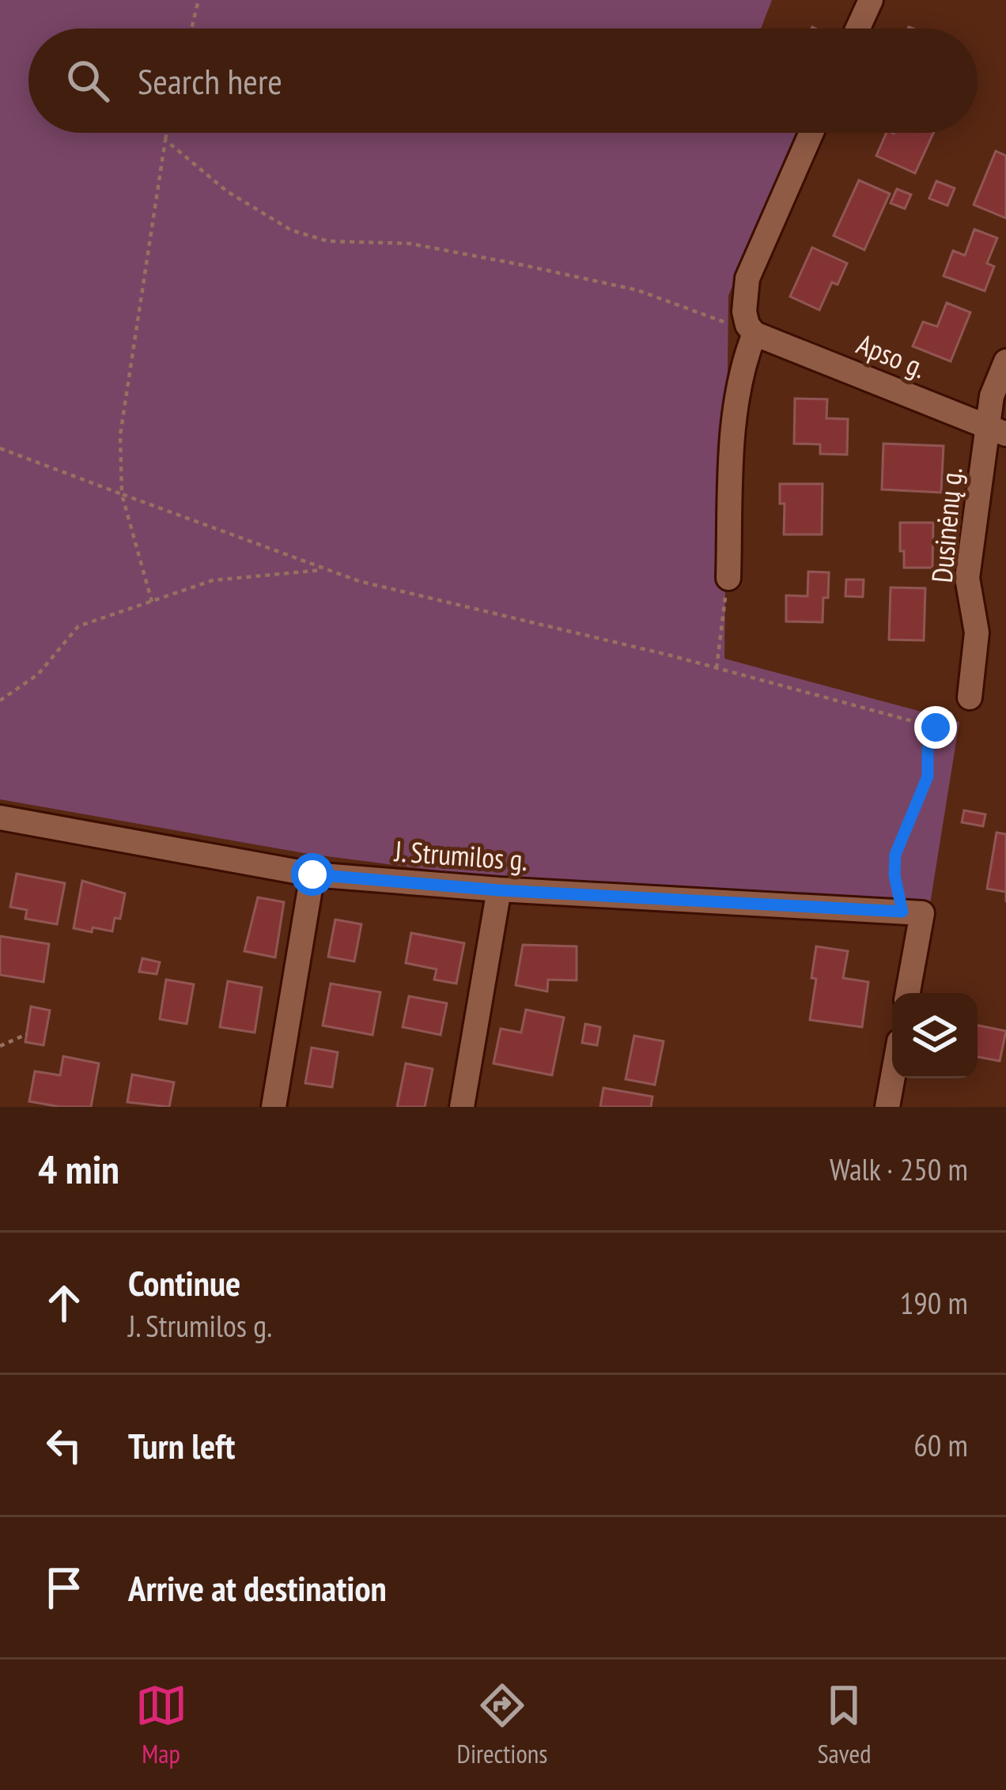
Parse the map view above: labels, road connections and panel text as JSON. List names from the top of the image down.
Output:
{
  "streets": {
    "street": ["Apso g.", "Dusinėnų g.", "J. Strumilos g."]
  },
  "crossings": [
    ["Apso g.", "Dusinėnų g."]
  ],
  "page": {
    "search": "Search here",
    "heading": ["4 min", "Walk · 250 m"],
    "list": [
      ["Continue", "J. Strumilos g.", "190 m"],
      ["Turn left", "60 m"],
      "Arrive at destination"
    ],
    "nav": ["Map", "Directions", "Saved"]
  }
}
